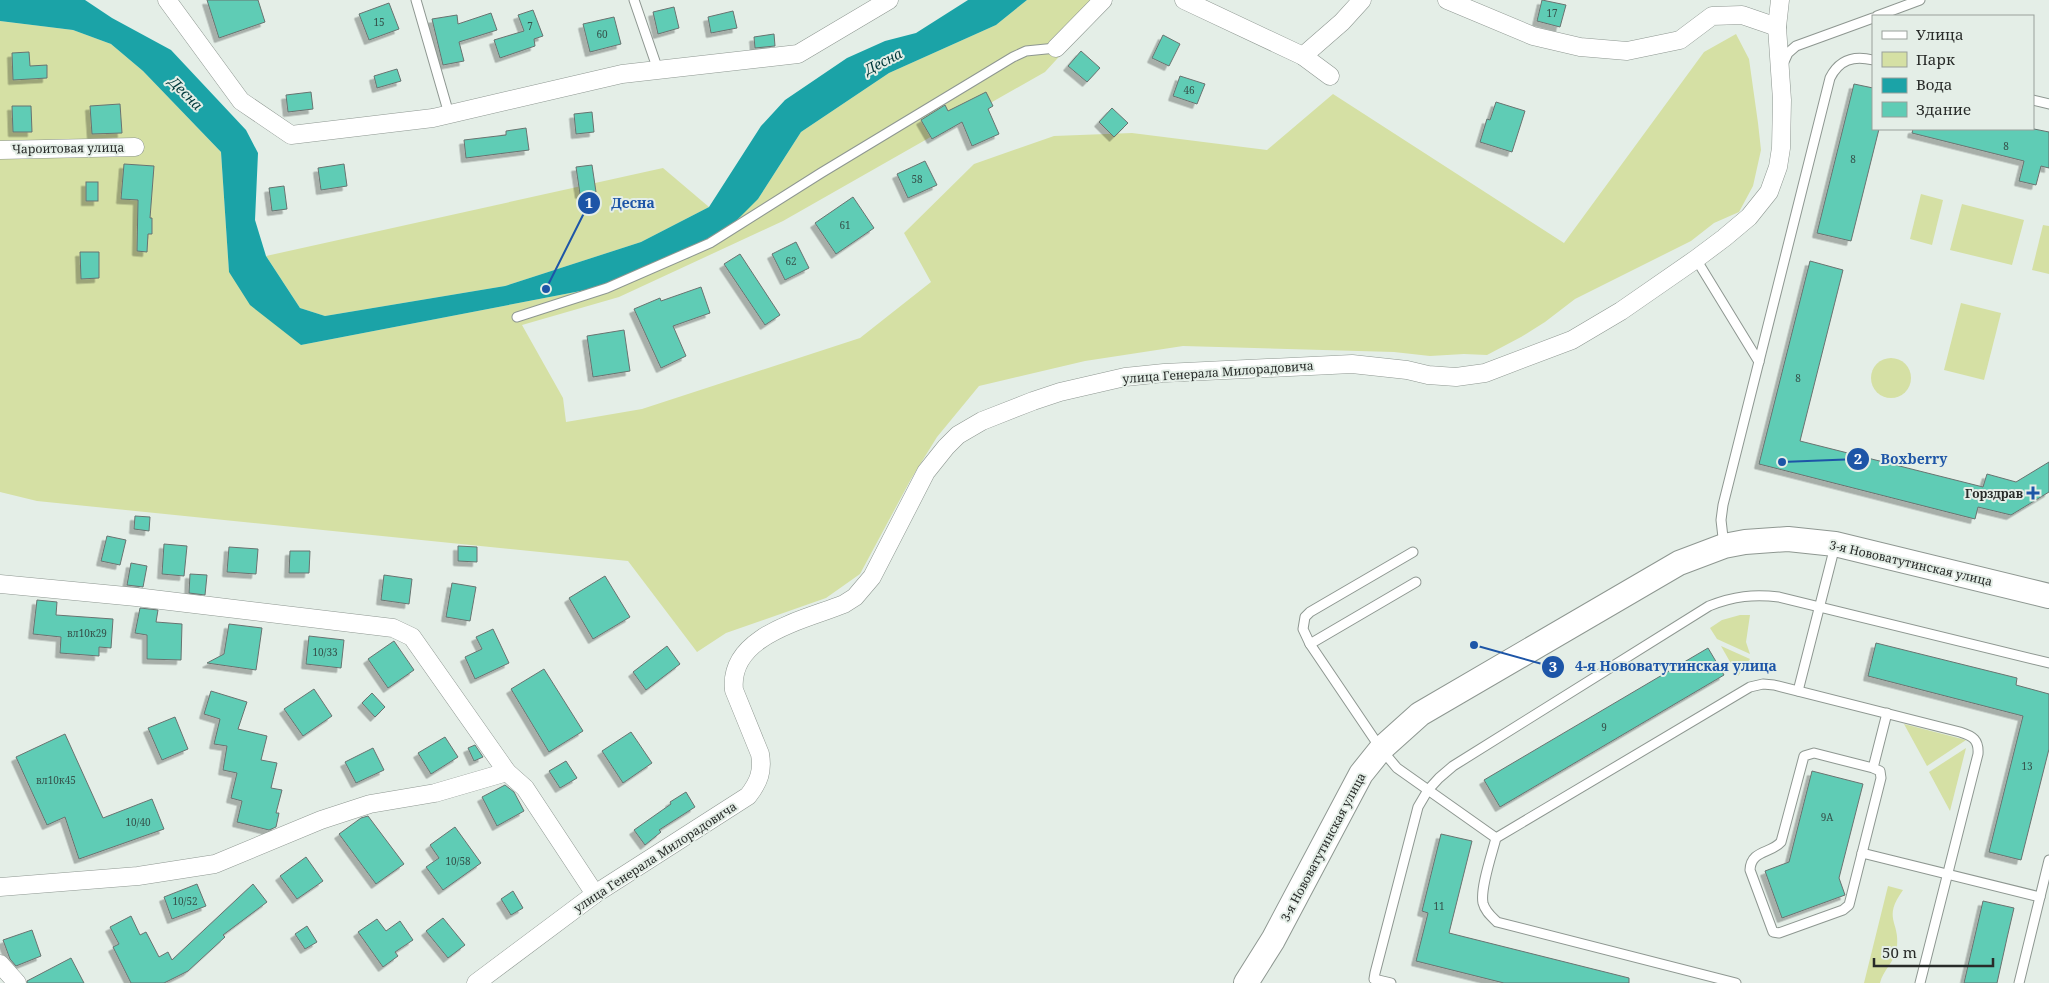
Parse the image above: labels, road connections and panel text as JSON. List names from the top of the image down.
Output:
{
  "streets": {
    "street": ["Чароитовая улица", "улица Генерала Милорадовича", "3-я Нововатутинская улица"]
  },
  "water": ["Десна"],
  "places": {
    "other": ["Десна", "Boxberry", "4-я Нововатутинская улица"],
    "health": ["Горздрав"]
  },
  "house_numbers": [
    "17",
    "15",
    "7",
    "60",
    "46",
    "8",
    "8",
    "58",
    "61",
    "62",
    "8",
    "вл10к29",
    "10/33",
    "9",
    "13",
    "вл10к45",
    "9А",
    "10/40",
    "10/58",
    "10/52",
    "11"
  ],
  "legend": [
    "Улица",
    "Парк",
    "Вода",
    "Здание"
  ],
  "scale_bar": "50 m"
}
